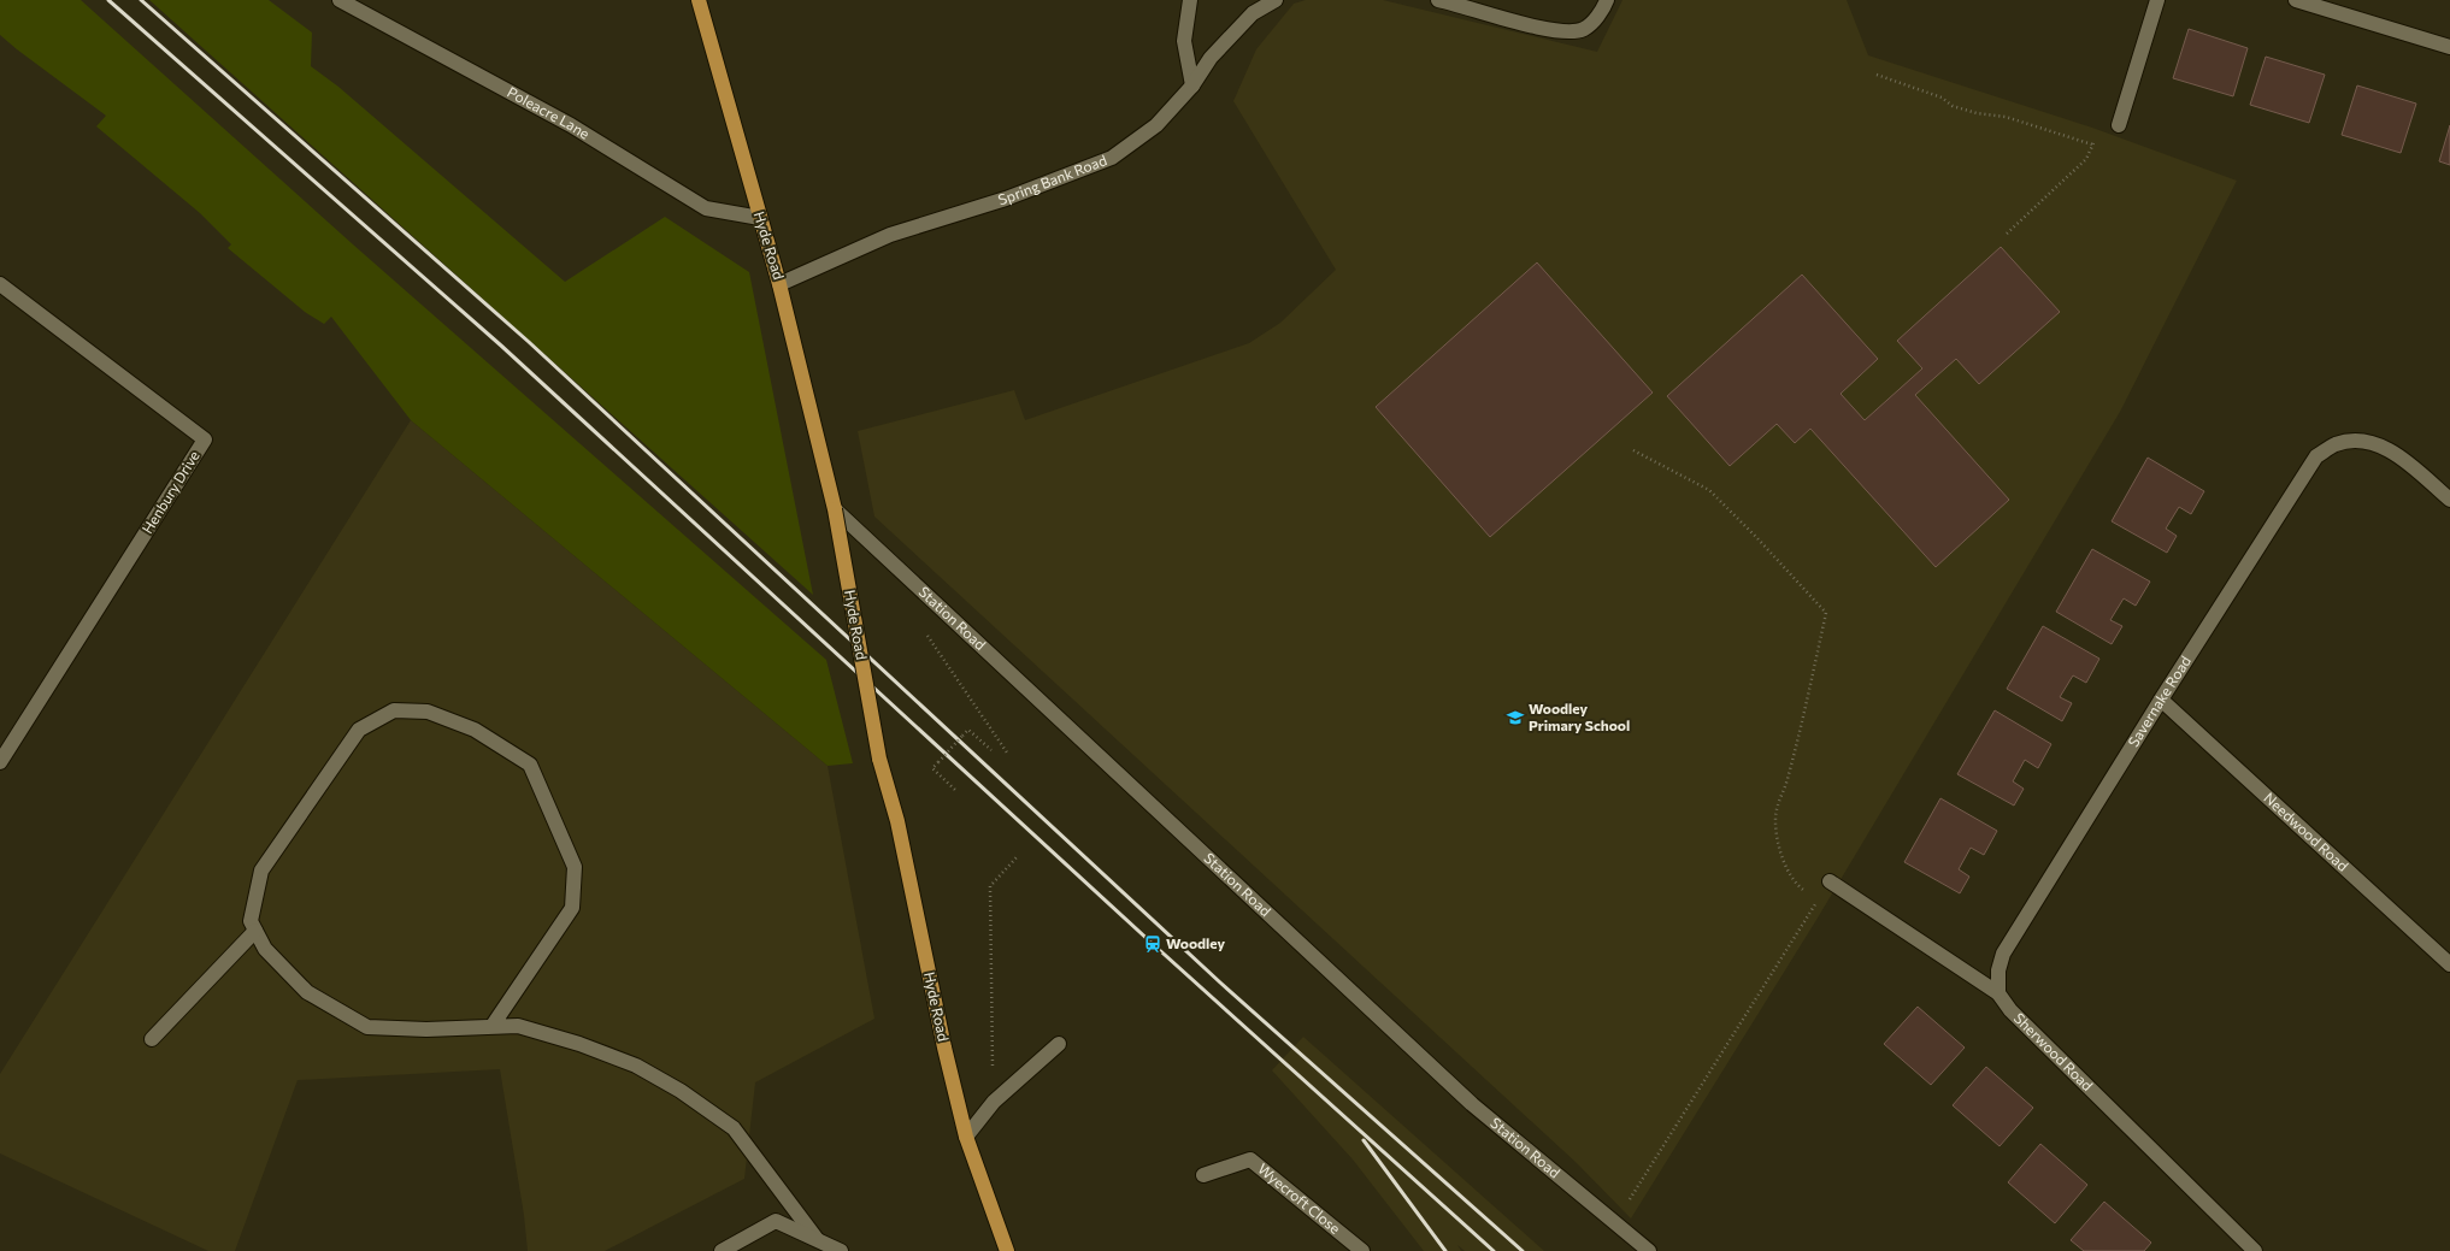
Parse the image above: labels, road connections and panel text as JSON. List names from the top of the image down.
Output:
{
  "streets": {
    "main road": ["Hyde Road"],
    "street": [
      "Poleacre Lane",
      "Spring Bank Road",
      "Henbury Drive",
      "Station Road",
      "Savernake Road",
      "Needwood Road",
      "Sherwood Road",
      "Wyecroft Close"
    ]
  },
  "crossings": [
    ["Poleacre Lane", "Hyde Road"],
    ["Spring Bank Road", "Hyde Road"],
    ["Hyde Road", "Station Road"],
    ["Savernake Road", "Needwood Road"],
    ["Savernake Road", "Sherwood Road"]
  ],
  "places": {
    "school or university": ["Woodley Primary School"],
    "station": ["Woodley"]
  }
}
